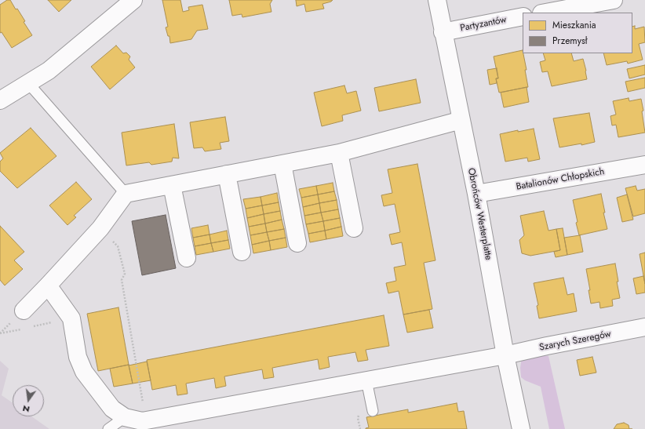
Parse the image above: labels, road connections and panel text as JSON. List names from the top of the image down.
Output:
{
  "streets": {
    "street": [
      "Partyzantów",
      "Batalionów Chłopskich",
      "Obrońców Westerplatte",
      "Szarych Szeregów"
    ]
  },
  "crossings": [
    ["Partyzantów", "Obrońców Westerplatte"],
    ["Batalionów Chłopskich", "Obrońców Westerplatte"],
    ["Obrońców Westerplatte", "Szarych Szeregów"]
  ],
  "legend": ["Mieszkania", "Przemysł"],
  "north": "bottom"
}
